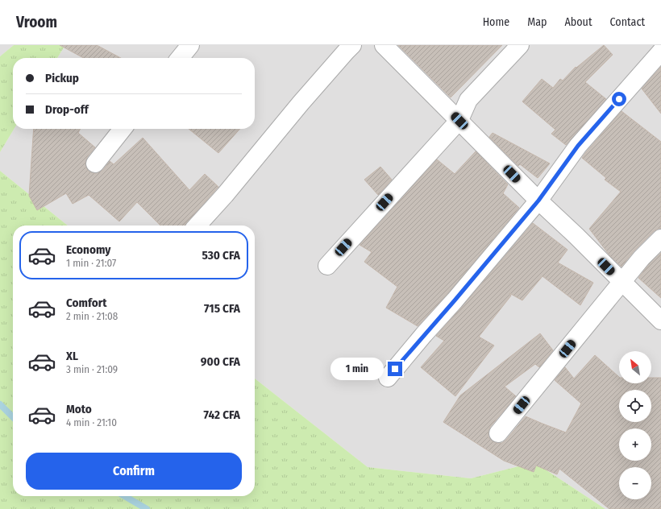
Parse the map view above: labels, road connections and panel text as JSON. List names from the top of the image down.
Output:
{
  "north": "top left",
  "page": {
    "header": "Vroom",
    "nav": [
      "Home",
      "Map",
      "About",
      "Contact"
    ],
    "banner": ["Pickup", "Drop-off"],
    "list": [
      {
        "name": "Economy",
        "note": "1 min · 21:07",
        "value": "530 CFA"
      },
      {
        "name": "Comfort",
        "note": "2 min · 21:08",
        "value": "715 CFA"
      },
      {
        "name": "XL",
        "note": "3 min · 21:09",
        "value": "900 CFA"
      },
      {
        "name": "Moto",
        "note": "4 min · 21:10",
        "value": "742 CFA"
      }
    ],
    "map_buttons": ["+", "−"],
    "bubble": "1 min",
    "buttons": "Confirm"
  }
}
